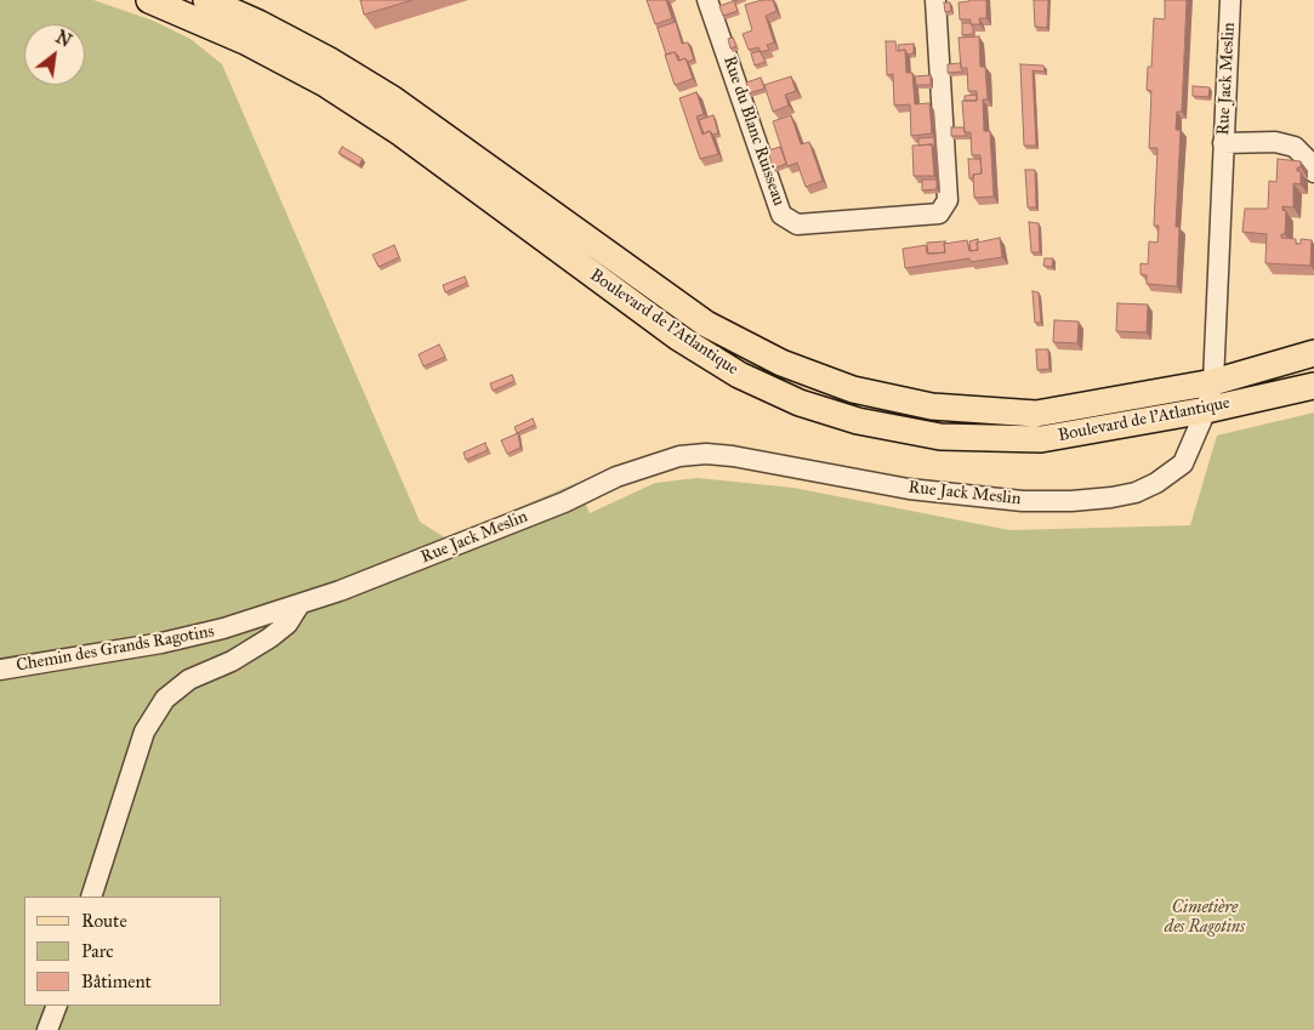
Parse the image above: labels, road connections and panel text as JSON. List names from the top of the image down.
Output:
{
  "streets": {
    "main road": ["Boulevard de l'Atlantique"],
    "street": ["Rue Jack Meslin", "Rue du Blanc Ruisseau", "Chemin des Grands Ragotins"]
  },
  "crossings": [
    ["Rue Jack Meslin", "Boulevard de l'Atlantique"],
    ["Rue Jack Meslin", "Chemin des Grands Ragotins"]
  ],
  "parks": ["Cimetière des Ragotins"],
  "legend": ["Route", "Parc", "Bâtiment"],
  "north": "top right"
}
